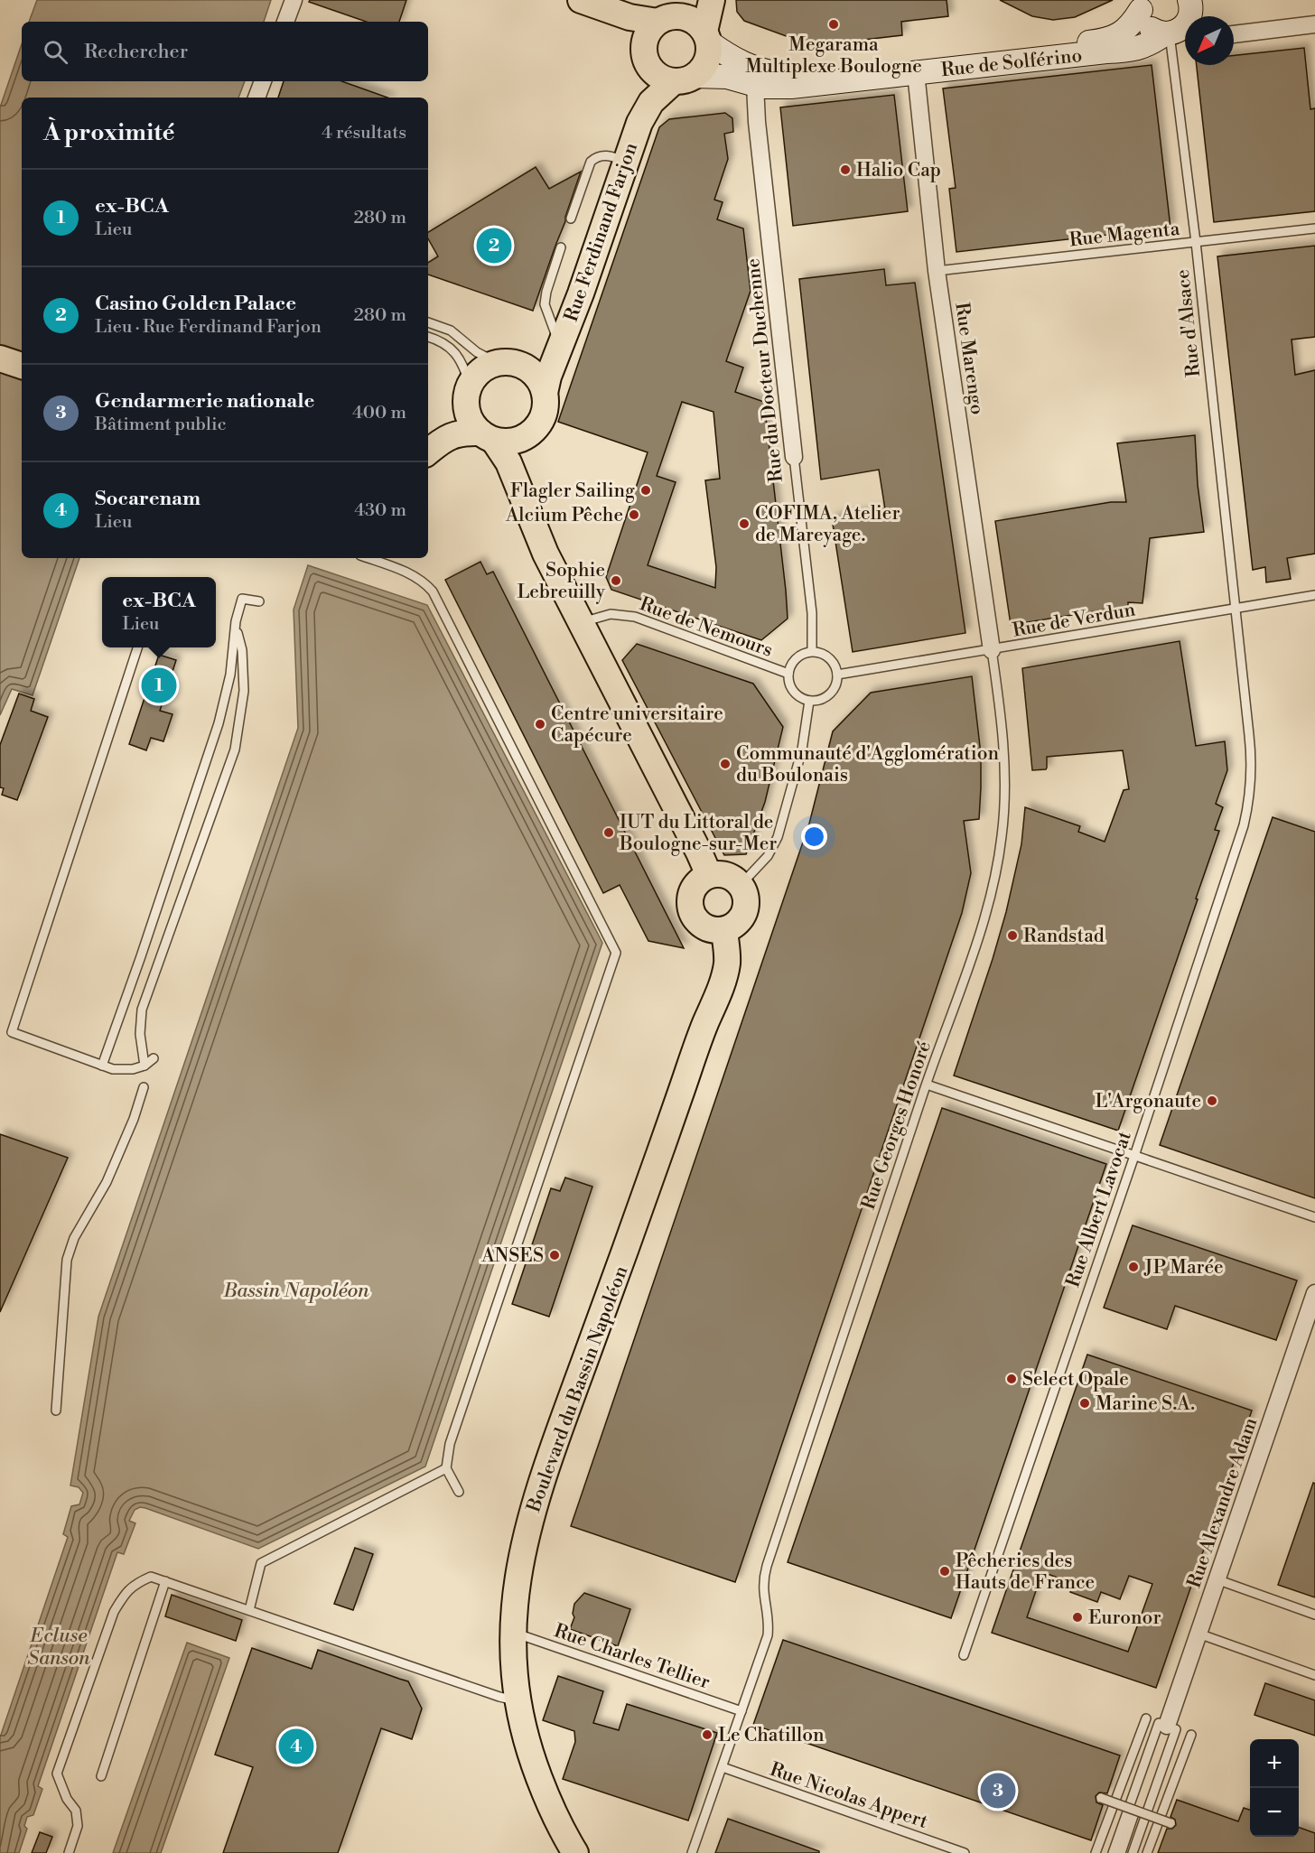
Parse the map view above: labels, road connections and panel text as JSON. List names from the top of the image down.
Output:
{
  "streets": {
    "main road": ["Rue de Solférino", "Rue Ferdinand Farjon", "Boulevard du Bassin Napoléon"],
    "street": ["Rue Marengo", "Rue du Docteur Duchenne", "Rue Alexandre Adam"],
    "lane": [
      "Rue Magenta",
      "Rue d'Alsace",
      "Rue de Verdun",
      "Rue de Nemours",
      "Rue Georges Honoré",
      "Rue Albert Lavocat",
      "Rue Charles Tellier",
      "Rue Nicolas Appert"
    ]
  },
  "crossings": [
    ["Rue de Solférino", "Rue Ferdinand Farjon"],
    ["Rue de Solférino", "Rue d'Alsace"],
    ["Rue de Solférino", "Rue Marengo"],
    ["Rue de Solférino", "Rue du Docteur Duchenne"],
    ["Rue Magenta", "Rue d'Alsace"],
    ["Rue Magenta", "Rue Marengo"],
    ["Rue d'Alsace", "Rue de Verdun"],
    ["Rue d'Alsace", "Rue Albert Lavocat"],
    ["Rue Marengo", "Rue de Verdun"],
    ["Rue Marengo", "Rue Georges Honoré"],
    ["Rue du Docteur Duchenne", "Rue de Verdun"],
    ["Rue du Docteur Duchenne", "Rue de Nemours"],
    ["Rue de Verdun", "Rue de Nemours"],
    ["Rue de Verdun", "Rue Georges Honoré"],
    ["Rue de Verdun", "Rue Albert Lavocat"],
    ["Rue Georges Honoré", "Rue Charles Tellier"],
    ["Rue Georges Honoré", "Rue Nicolas Appert"],
    ["Boulevard du Bassin Napoléon", "Rue Charles Tellier"]
  ],
  "water": ["Bassin Napoléon", "Ecluse Sanson"],
  "places": [
    "Megarama Multiplexe Boulogne",
    "Halio Cap",
    "Flagler Sailing",
    "Alcium Pêche",
    "COFIMA, Atelier de Mareyage.",
    "Sophie Lebreuilly",
    "Centre universitaire Capécure",
    "Communauté d'Agglomération du Boulonais",
    "IUT du Littoral de Boulogne-sur-Mer",
    "Randstad",
    "L'Argonaute",
    "ANSES",
    "JP Marée",
    "Select Opale",
    "Marine S.A.",
    "Pêcheries des Hauts de France",
    "Euronor",
    "Le Chatillon"
  ],
  "north": "bottom left",
  "page": {
    "search": "Rechercher",
    "heading": ["À proximité", "4 résultats"],
    "list": [
      {
        "mark": "1",
        "name": "ex-BCA",
        "note": "Lieu",
        "value": "280 m"
      },
      {
        "mark": "2",
        "name": "Casino Golden Palace",
        "note": "Lieu · Rue Ferdinand Farjon",
        "value": "280 m"
      },
      {
        "mark": "3",
        "name": "Gendarmerie nationale",
        "note": "Bâtiment public",
        "value": "400 m"
      },
      {
        "mark": "4",
        "name": "Socarenam",
        "note": "Lieu",
        "value": "430 m"
      }
    ],
    "pins": [
      "2",
      "1",
      "4",
      "3"
    ],
    "popup": ["ex-BCA", "Lieu"],
    "map_buttons": ["+", "−"]
  }
}
